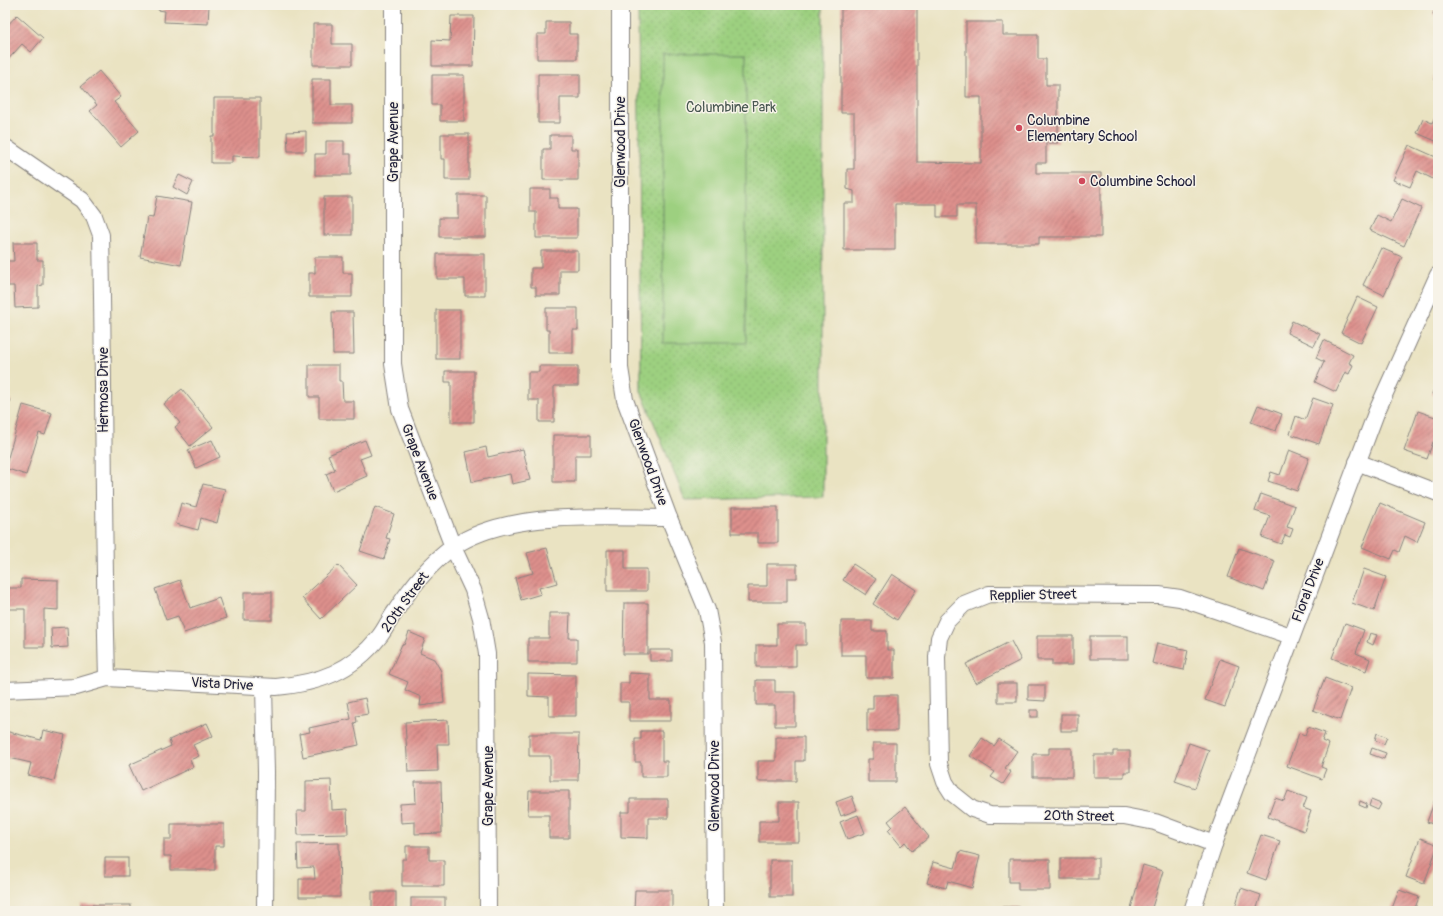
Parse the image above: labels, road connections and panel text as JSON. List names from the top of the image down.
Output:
{
  "streets": {
    "street": [
      "Grape Avenue",
      "Glenwood Drive",
      "Hermosa Drive",
      "Floral Drive",
      "Repplier Street",
      "20th Street",
      "Vista Drive"
    ]
  },
  "crossings": [
    ["Grape Avenue", "20th Street"],
    ["Glenwood Drive", "20th Street"],
    ["Hermosa Drive", "Vista Drive"],
    ["Floral Drive", "Repplier Street"],
    ["Floral Drive", "20th Street"],
    ["Repplier Street", "20th Street"],
    ["20th Street", "Vista Drive"]
  ],
  "parks": ["Columbine Park"],
  "places": ["Columbine Elementary School", "Columbine School"]
}
